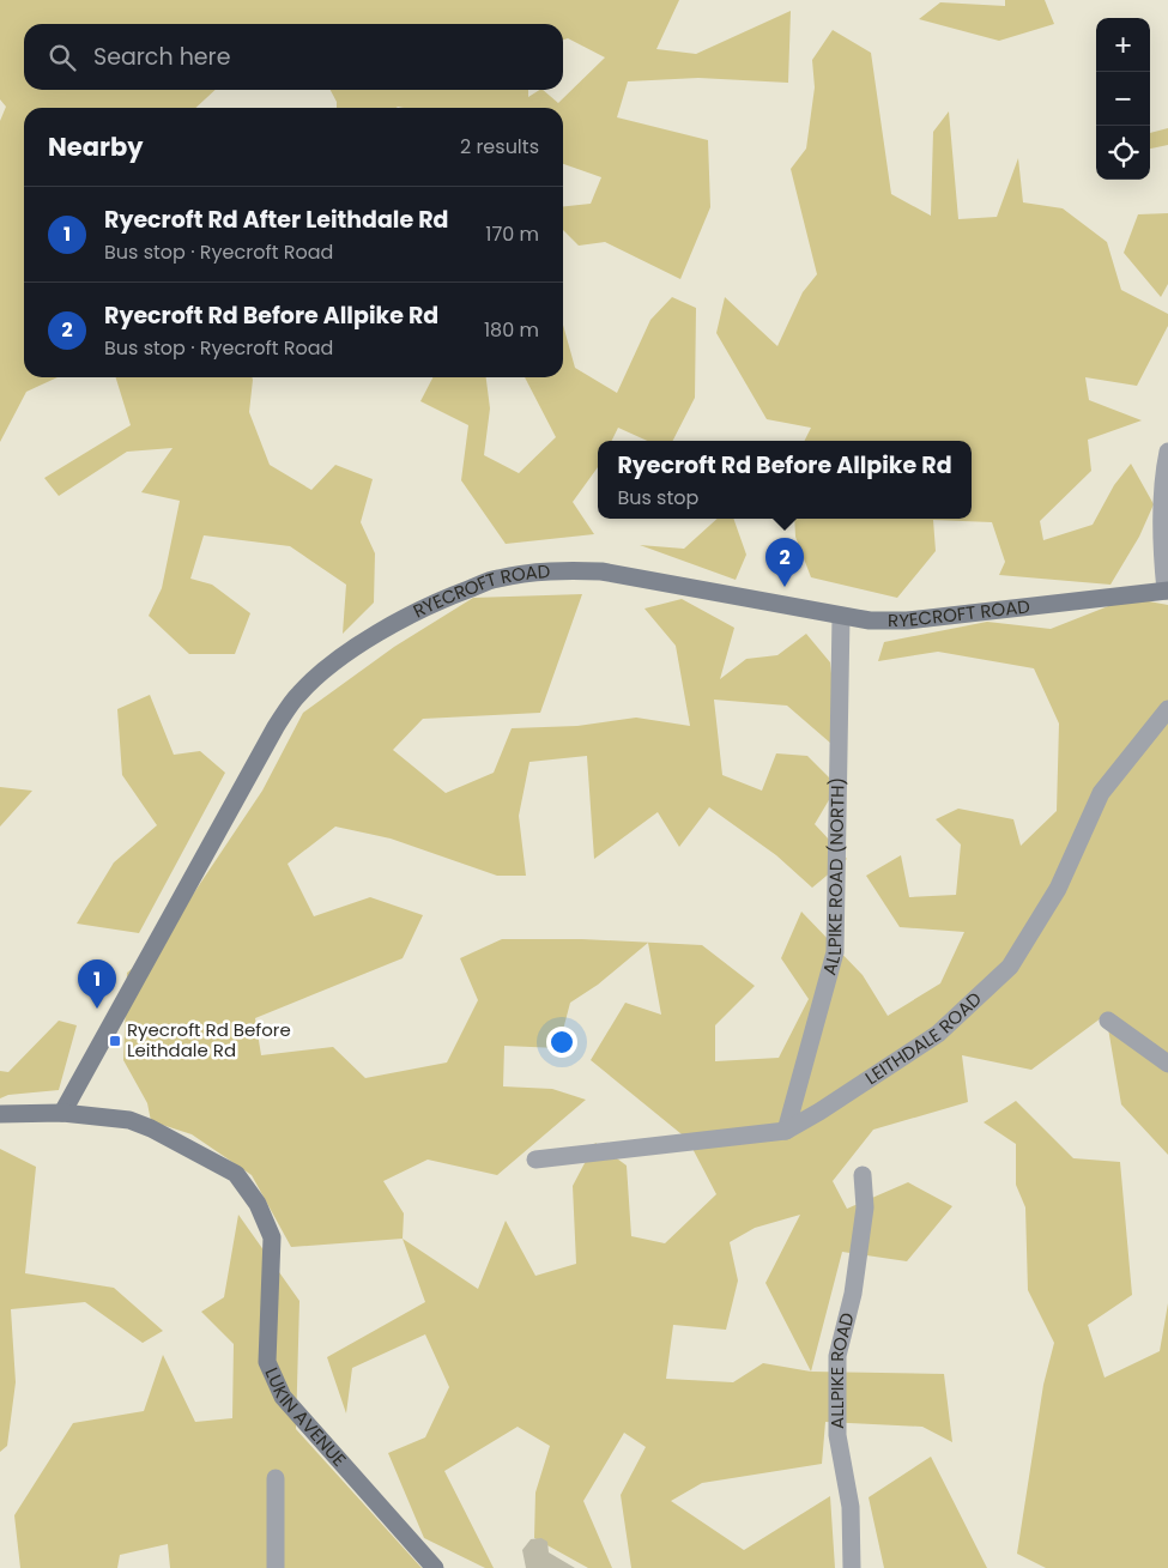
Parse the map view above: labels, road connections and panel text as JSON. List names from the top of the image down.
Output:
{
  "streets": {
    "street": [
      "RYECROFT ROAD",
      "ALLPIKE ROAD (NORTH)",
      "LEITHDALE ROAD",
      "ALLPIKE ROAD",
      "LUKIN AVENUE"
    ]
  },
  "crossings": [
    ["RYECROFT ROAD", "ALLPIKE ROAD (NORTH)"],
    ["RYECROFT ROAD", "LUKIN AVENUE"],
    ["ALLPIKE ROAD (NORTH)", "LEITHDALE ROAD"]
  ],
  "places": {
    "transit": ["Ryecroft Rd Before Leithdale Rd"]
  },
  "page": {
    "map_buttons": ["+", "−"],
    "search": "Search here",
    "heading": ["Nearby", "2 results"],
    "list": [
      {
        "mark": "1",
        "name": "Ryecroft Rd After Leithdale Rd",
        "note": "Bus stop · Ryecroft Road",
        "value": "170 m"
      },
      {
        "mark": "2",
        "name": "Ryecroft Rd Before Allpike Rd",
        "note": "Bus stop · Ryecroft Road",
        "value": "180 m"
      }
    ],
    "popup": ["Ryecroft Rd Before Allpike Rd", "Bus stop"],
    "pins": ["2", "1"]
  }
}
